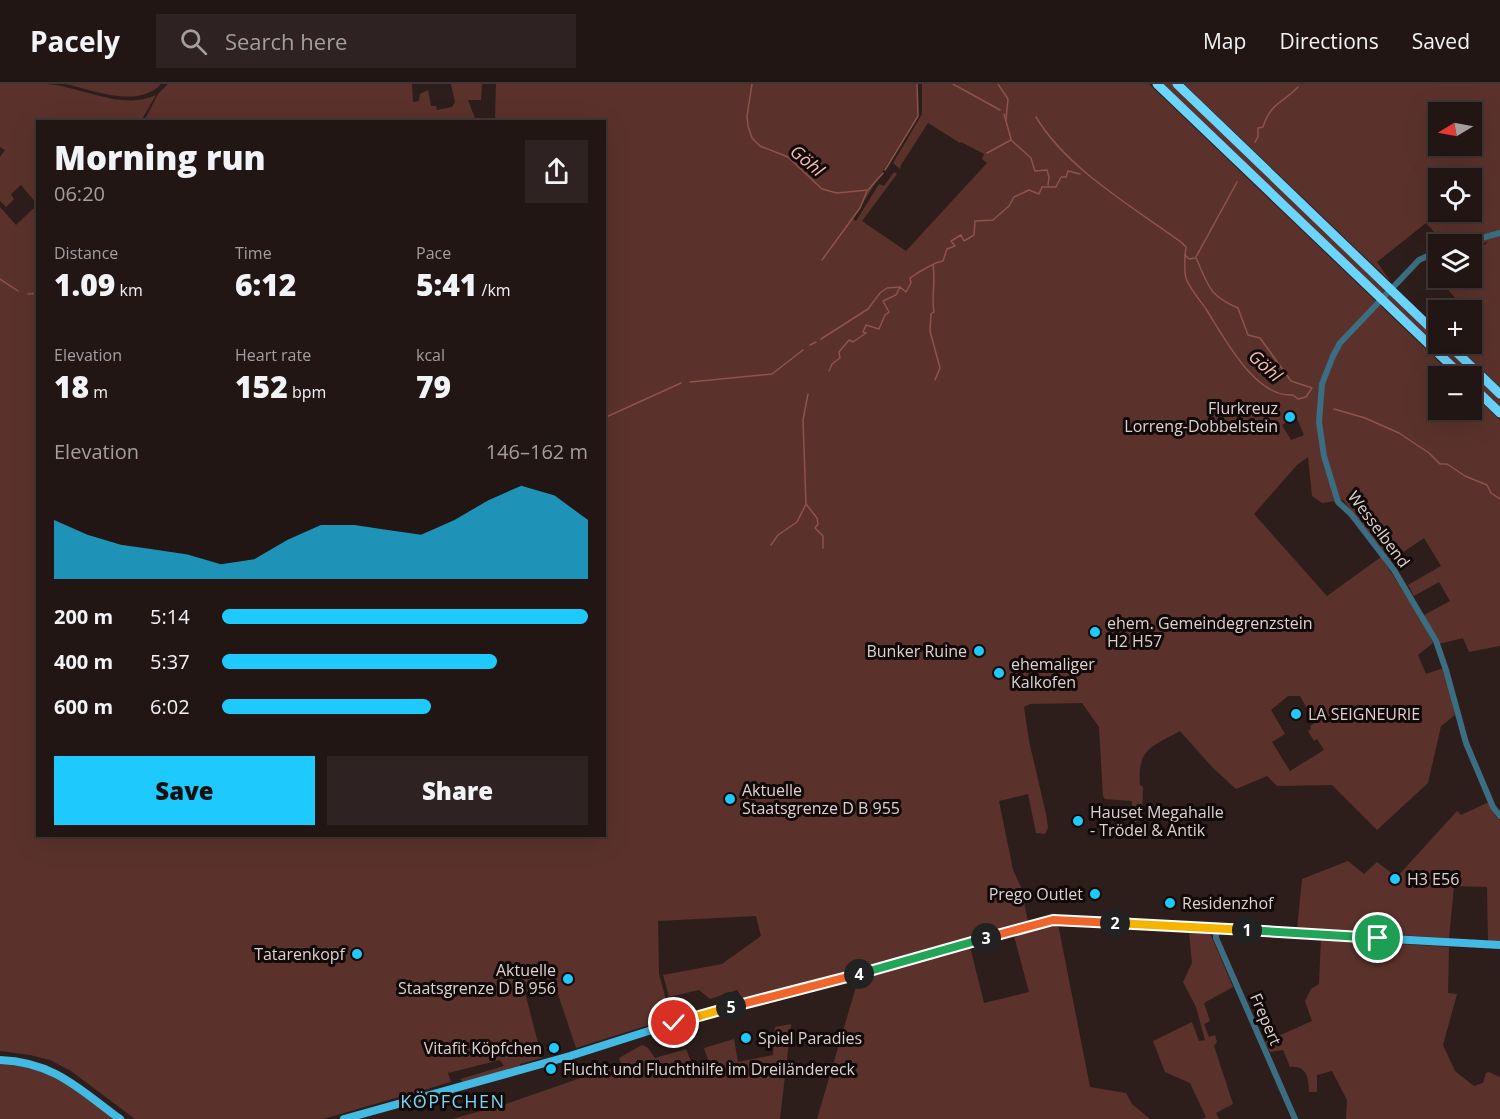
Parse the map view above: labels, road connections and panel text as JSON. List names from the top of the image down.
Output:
{
  "streets": {
    "street": ["Wesselbend", "Frepert"]
  },
  "districts": ["KÖPFCHEN"],
  "water": ["Göhl"],
  "places": [
    "Flurkreuz Lorreng-Dobbelstein",
    "ehem. Gemeindegrenzstein H2 H57",
    "Bunker Ruine",
    "ehemaliger Kalkofen",
    "LA SEIGNEURIE",
    "Aktuelle Staatsgrenze D B 955",
    "Hauset Megahalle - Trödel & Antik",
    "H3 E56",
    "Prego Outlet",
    "Residenzhof",
    "Tatarenkopf",
    "Aktuelle Staatsgrenze D B 956",
    "Spiel Paradies",
    "Vitafit Köpfchen",
    "Flucht und Fluchthilfe im Dreiländereck"
  ],
  "north": "left",
  "page": {
    "header": "Pacely",
    "search": "Search here",
    "nav": ["Map", "Directions", "Saved"],
    "map_buttons": ["+", "−"],
    "heading": ["Morning run", "06:20"],
    "stats": [
      ["Distance", "1.09 km"],
      ["Time", "6:12"],
      ["Pace", "5:41 /km"],
      ["Elevation", "18 m"],
      ["Heart rate", "152 bpm"],
      ["kcal", "79"]
    ],
    "chart": ["Elevation", "146–162 m"],
    "list": [
      {
        "name": "200 m",
        "note": "5:14"
      },
      {
        "name": "400 m",
        "note": "5:37"
      },
      {
        "name": "600 m",
        "note": "6:02"
      }
    ],
    "buttons": ["Save", "Share"],
    "pins": [
      "2",
      "1",
      "3",
      "4",
      "5"
    ]
  }
}
